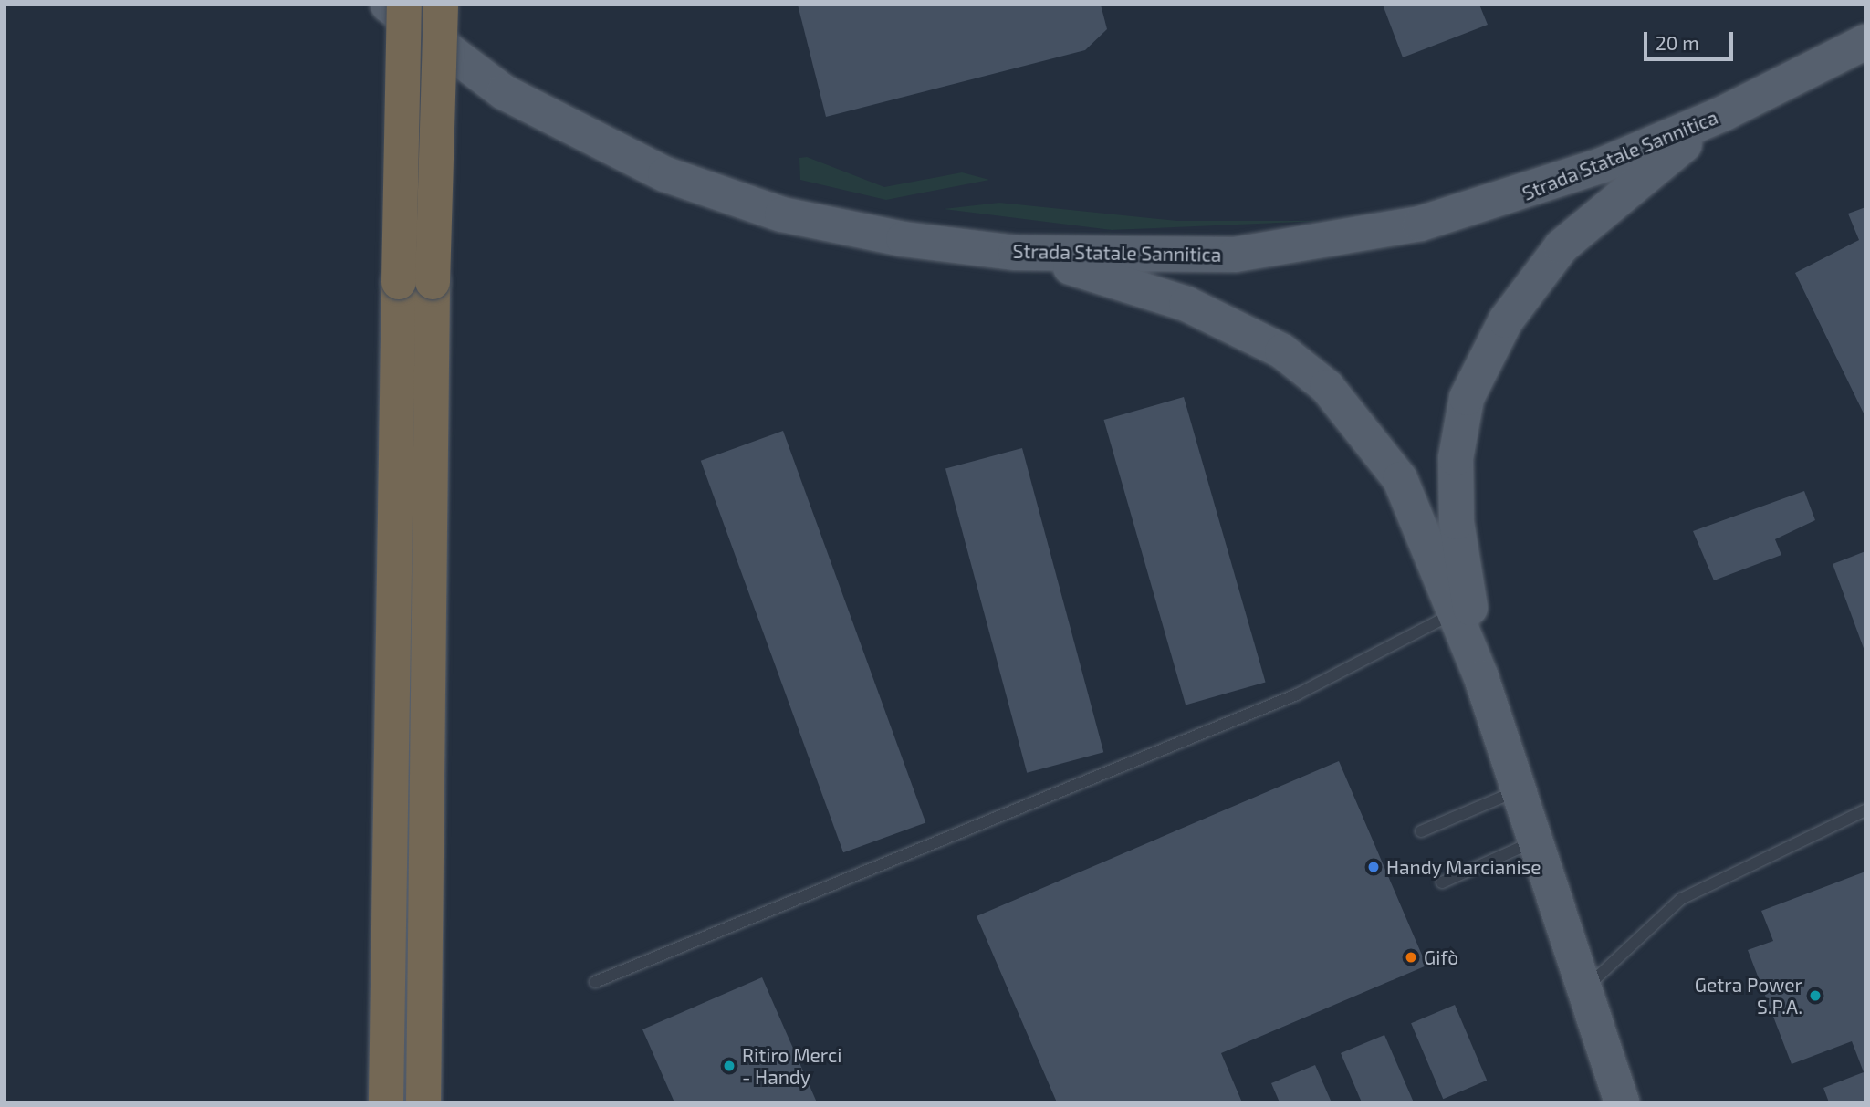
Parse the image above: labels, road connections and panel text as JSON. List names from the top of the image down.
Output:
{
  "streets": {
    "main road": ["Strada Statale Sannitica"]
  },
  "places": [
    "Handy Marcianise",
    "Gifò",
    "Getra Power S.P.A.",
    "Ritiro Merci - Handy"
  ],
  "scale_bar": "20 m"
}
